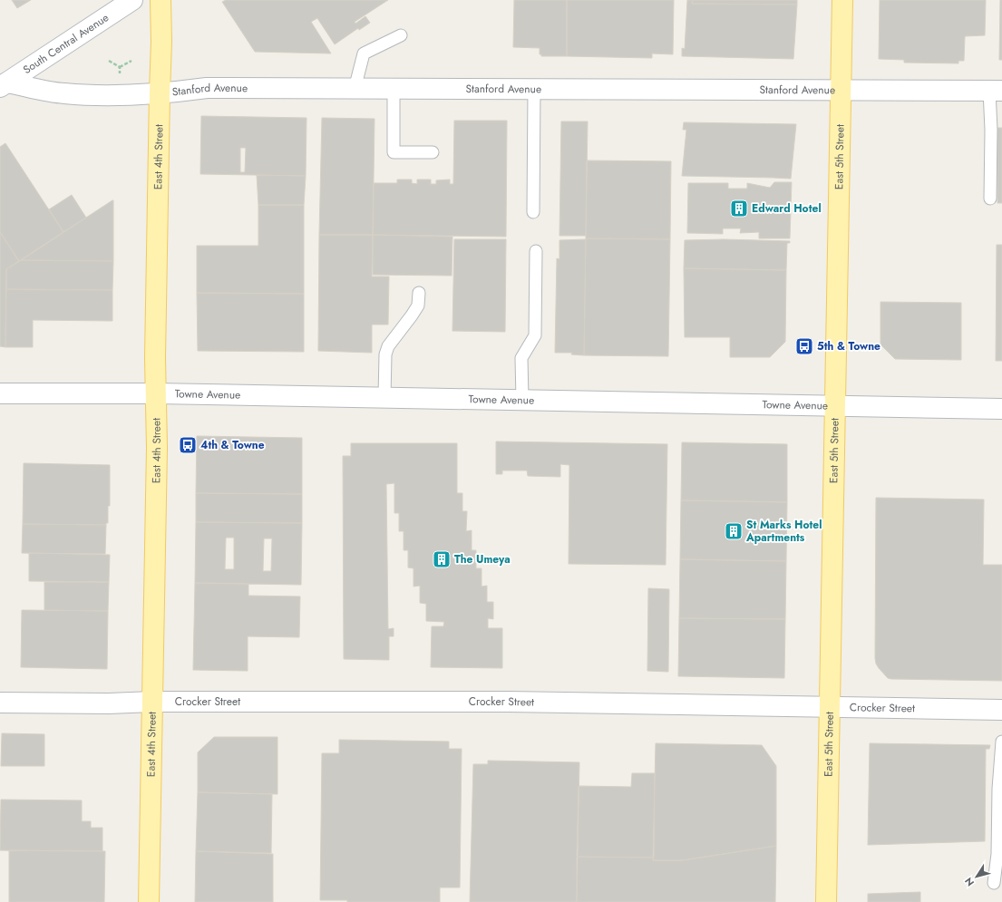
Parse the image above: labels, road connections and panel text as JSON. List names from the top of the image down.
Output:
{
  "streets": {
    "main road": ["East 4th Street", "East 5th Street"],
    "street": [
      "South Central Avenue",
      "Stanford Avenue",
      "Towne Avenue",
      "Crocker Street"
    ]
  },
  "crossings": [
    ["South Central Avenue", "Stanford Avenue"],
    ["Stanford Avenue", "East 4th Street"],
    ["Stanford Avenue", "East 5th Street"],
    ["East 4th Street", "Towne Avenue"],
    ["East 4th Street", "Crocker Street"],
    ["East 5th Street", "Towne Avenue"],
    ["East 5th Street", "Crocker Street"]
  ],
  "places": {
    "building": ["Edward Hotel", "St Marks Hotel Apartments", "The Umeya"],
    "bus stop": ["5th & Towne", "4th & Towne"]
  },
  "north": "bottom left"
}
